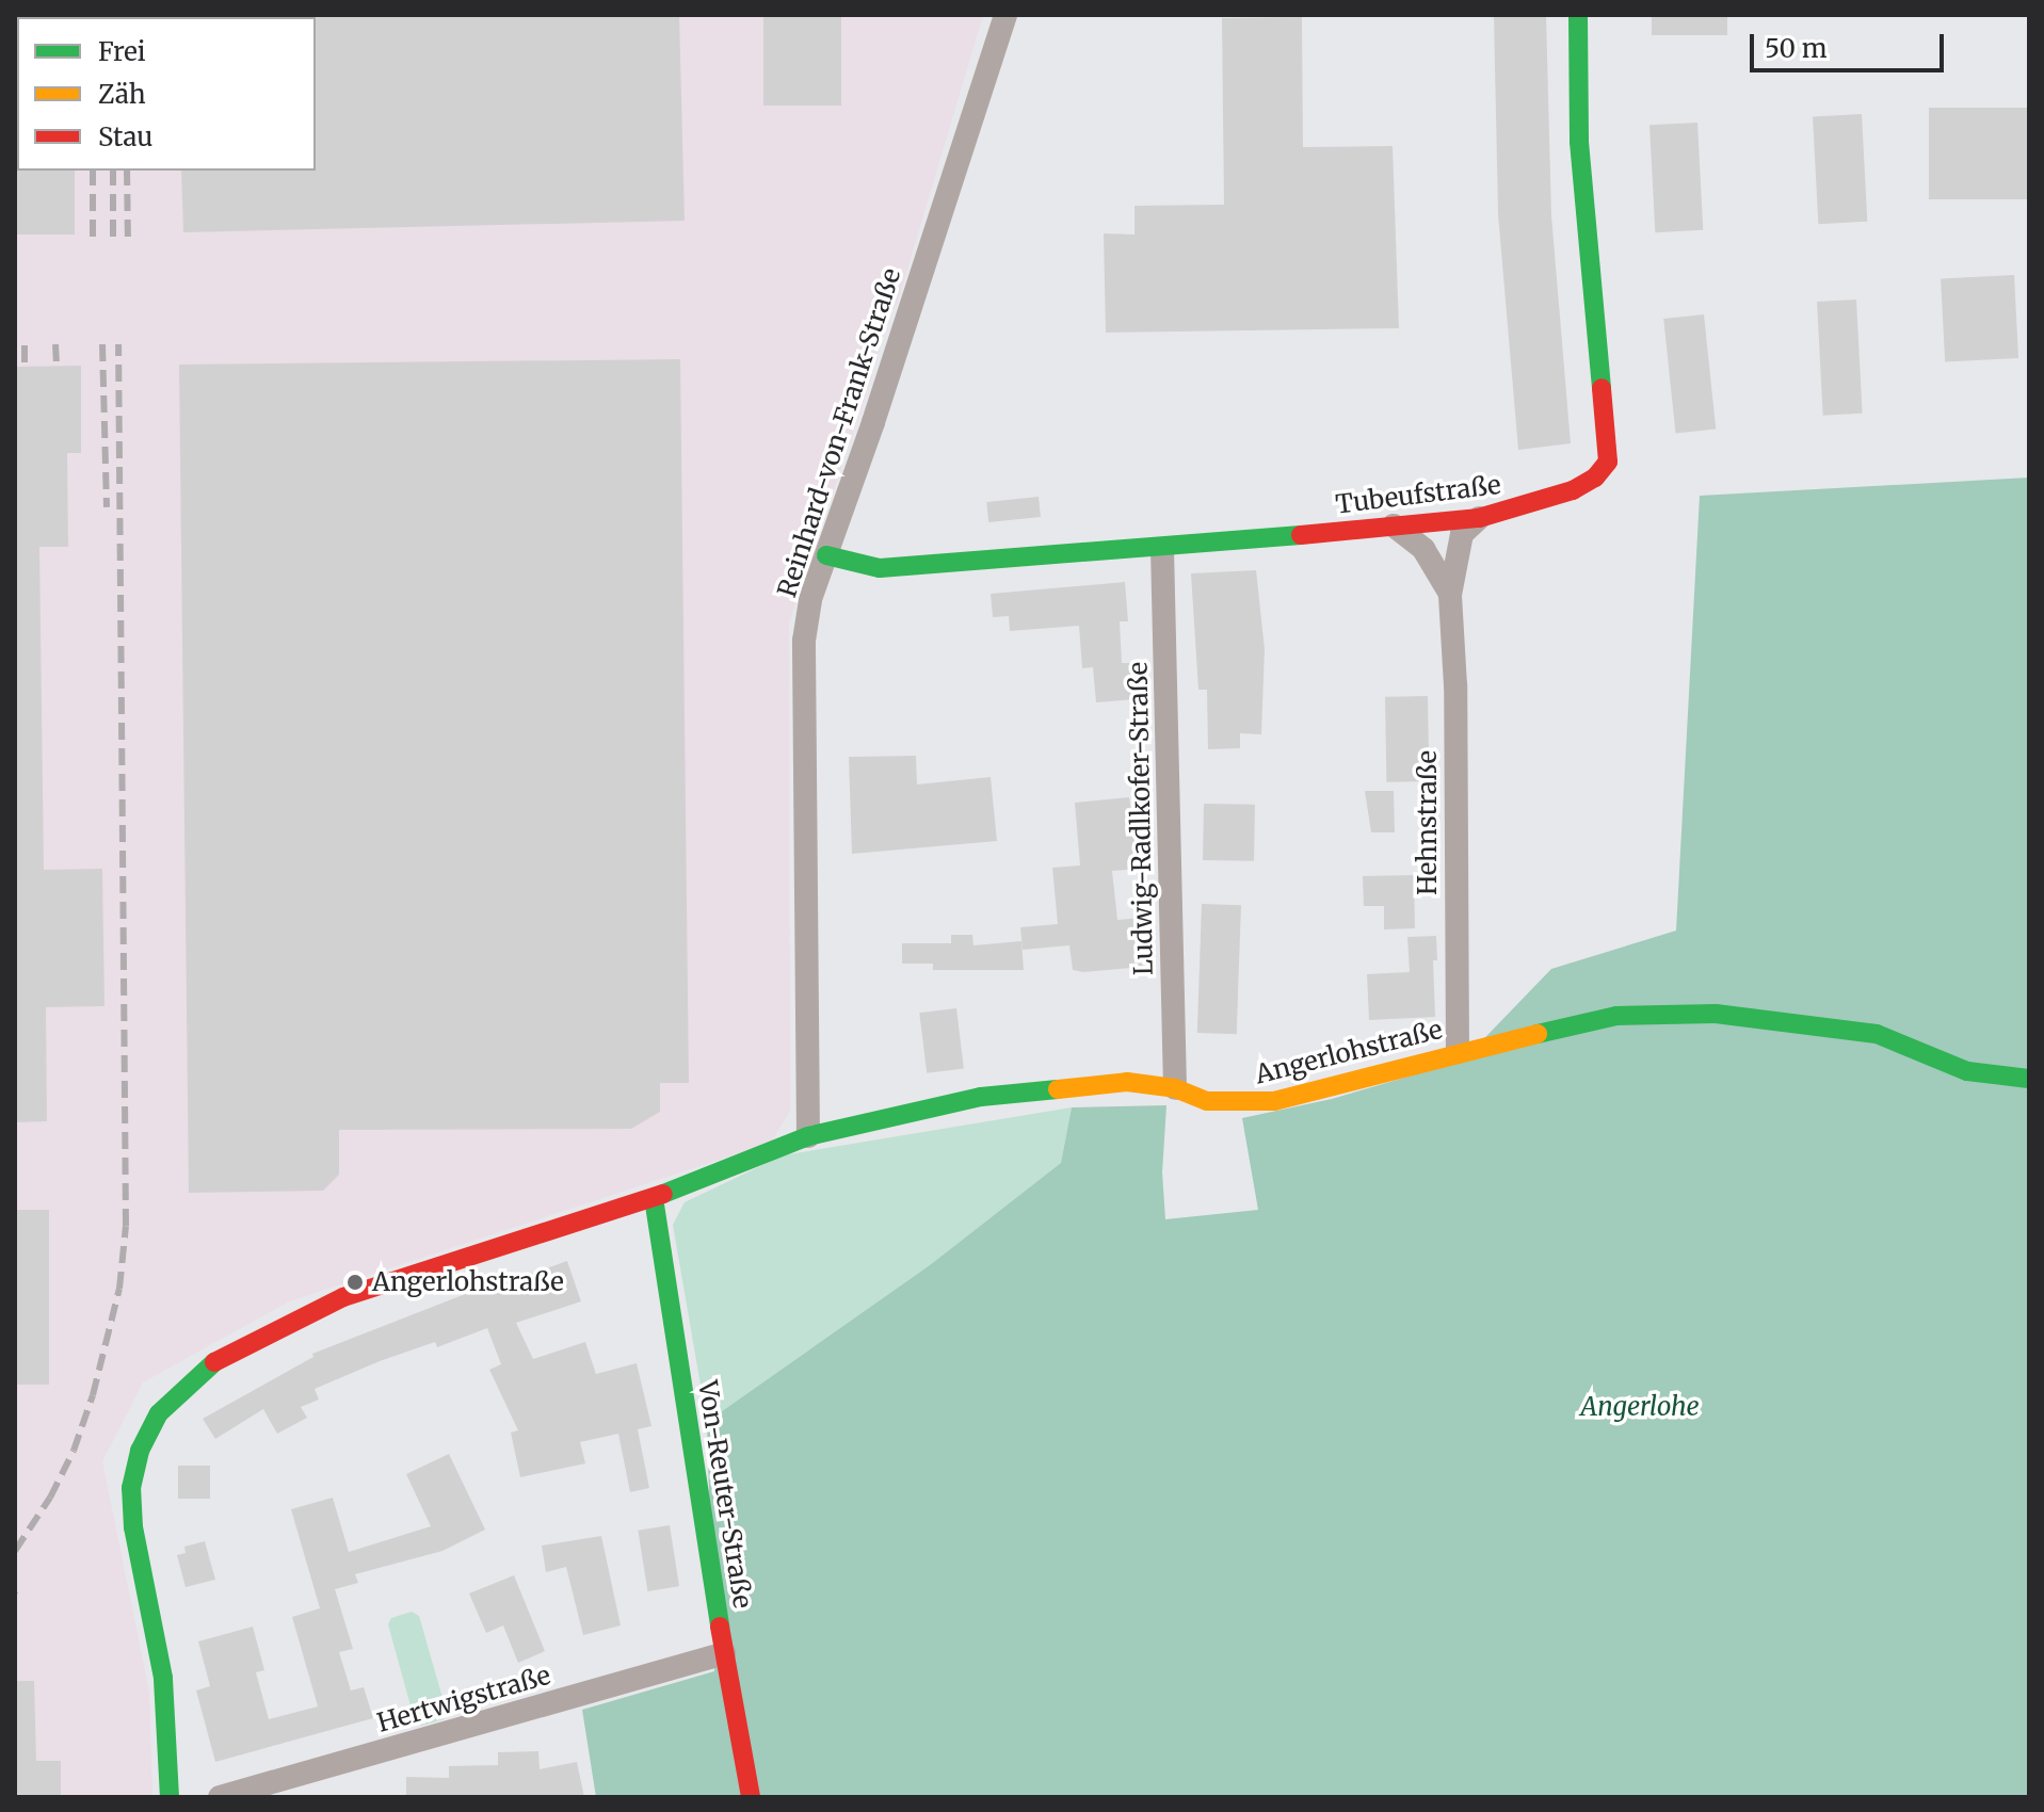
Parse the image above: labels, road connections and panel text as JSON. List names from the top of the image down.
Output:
{
  "streets": {
    "street": [
      "Reinhard-von-Frank-Straße",
      "Tubeufstraße",
      "Ludwig-Radlkofer-Straße",
      "Hehnstraße",
      "Angerlohstraße",
      "Von-Reuter-Straße",
      "Hertwigstraße"
    ]
  },
  "crossings": [
    ["Reinhard-von-Frank-Straße", "Tubeufstraße"],
    ["Reinhard-von-Frank-Straße", "Angerlohstraße"],
    ["Tubeufstraße", "Ludwig-Radlkofer-Straße"],
    ["Tubeufstraße", "Hehnstraße"],
    ["Ludwig-Radlkofer-Straße", "Angerlohstraße"],
    ["Hehnstraße", "Angerlohstraße"],
    ["Angerlohstraße", "Von-Reuter-Straße"],
    ["Von-Reuter-Straße", "Hertwigstraße"]
  ],
  "parks": ["Angerlohe"],
  "places": ["Angerlohstraße"],
  "legend": ["Frei", "Zäh", "Stau"],
  "scale_bar": "50 m"
}
